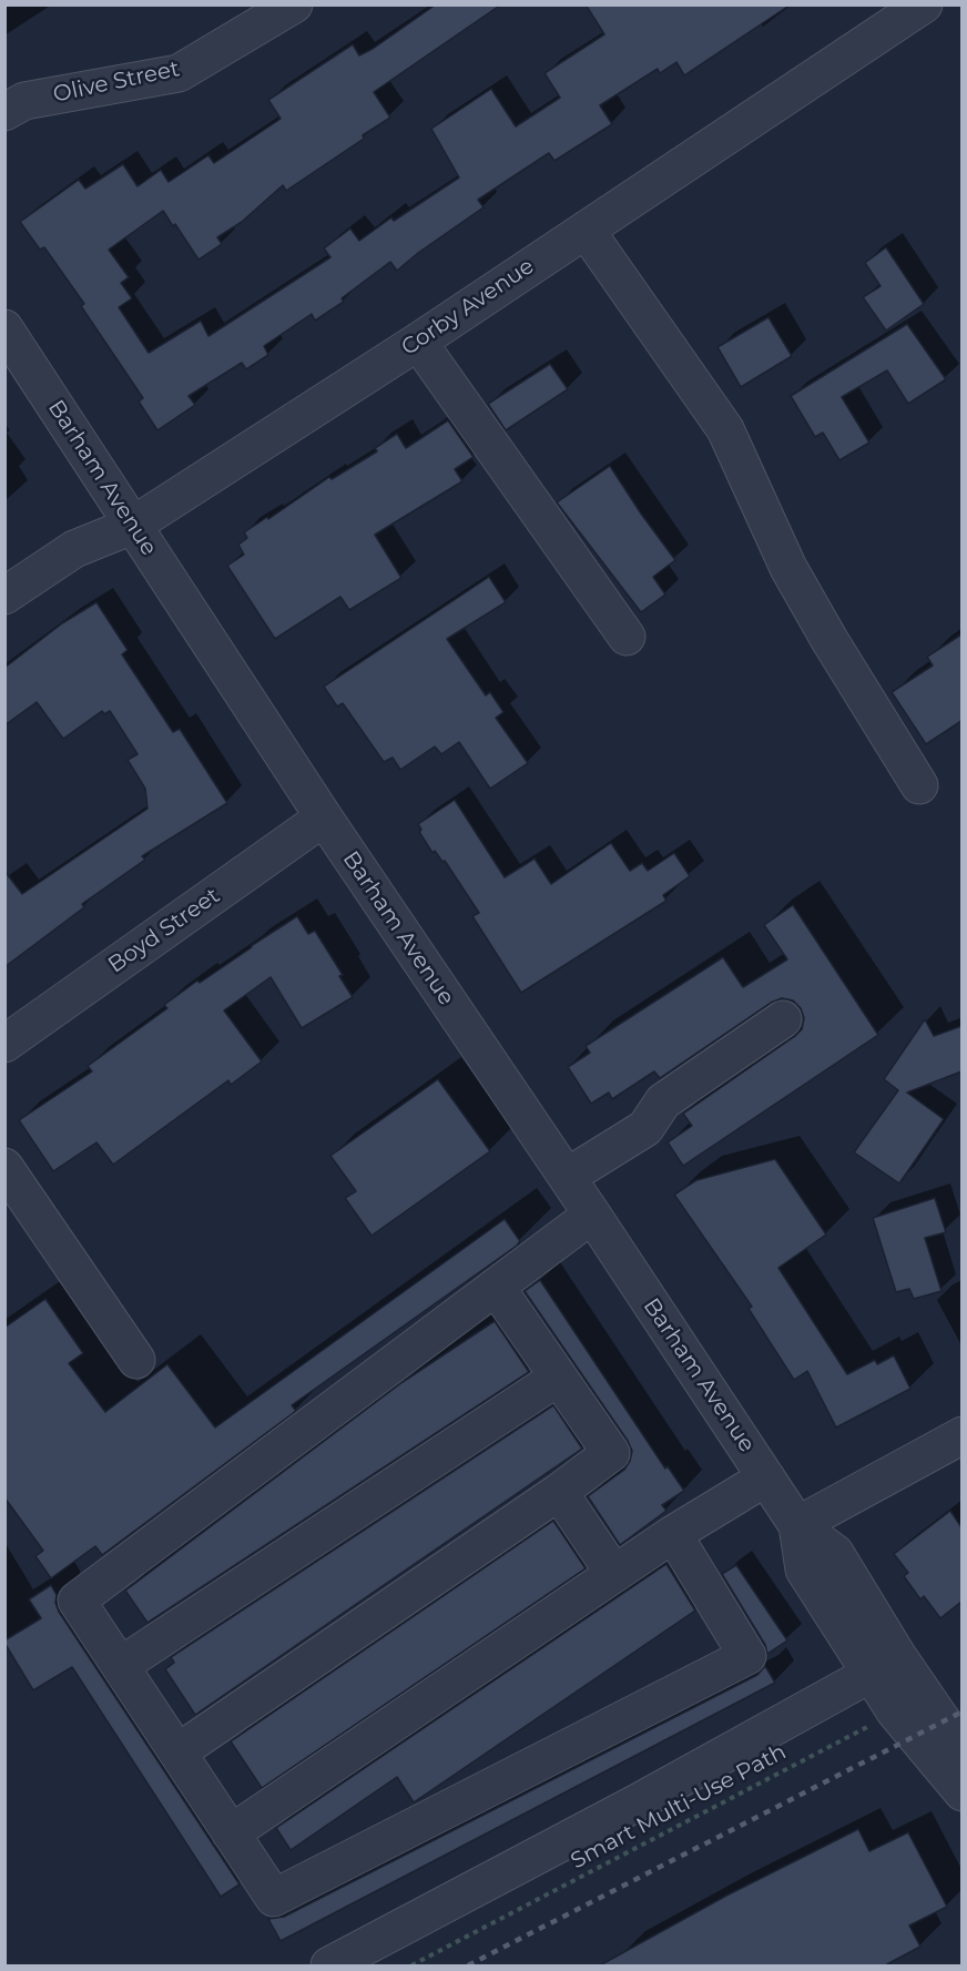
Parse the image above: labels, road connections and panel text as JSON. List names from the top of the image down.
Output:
{
  "streets": {
    "street": [
      "Olive Street",
      "Corby Avenue",
      "Barham Avenue",
      "Boyd Street"
    ],
    "path": ["Smart Multi-Use Path"]
  },
  "crossings": [
    ["Corby Avenue", "Barham Avenue"],
    ["Barham Avenue", "Boyd Street"]
  ]
}
